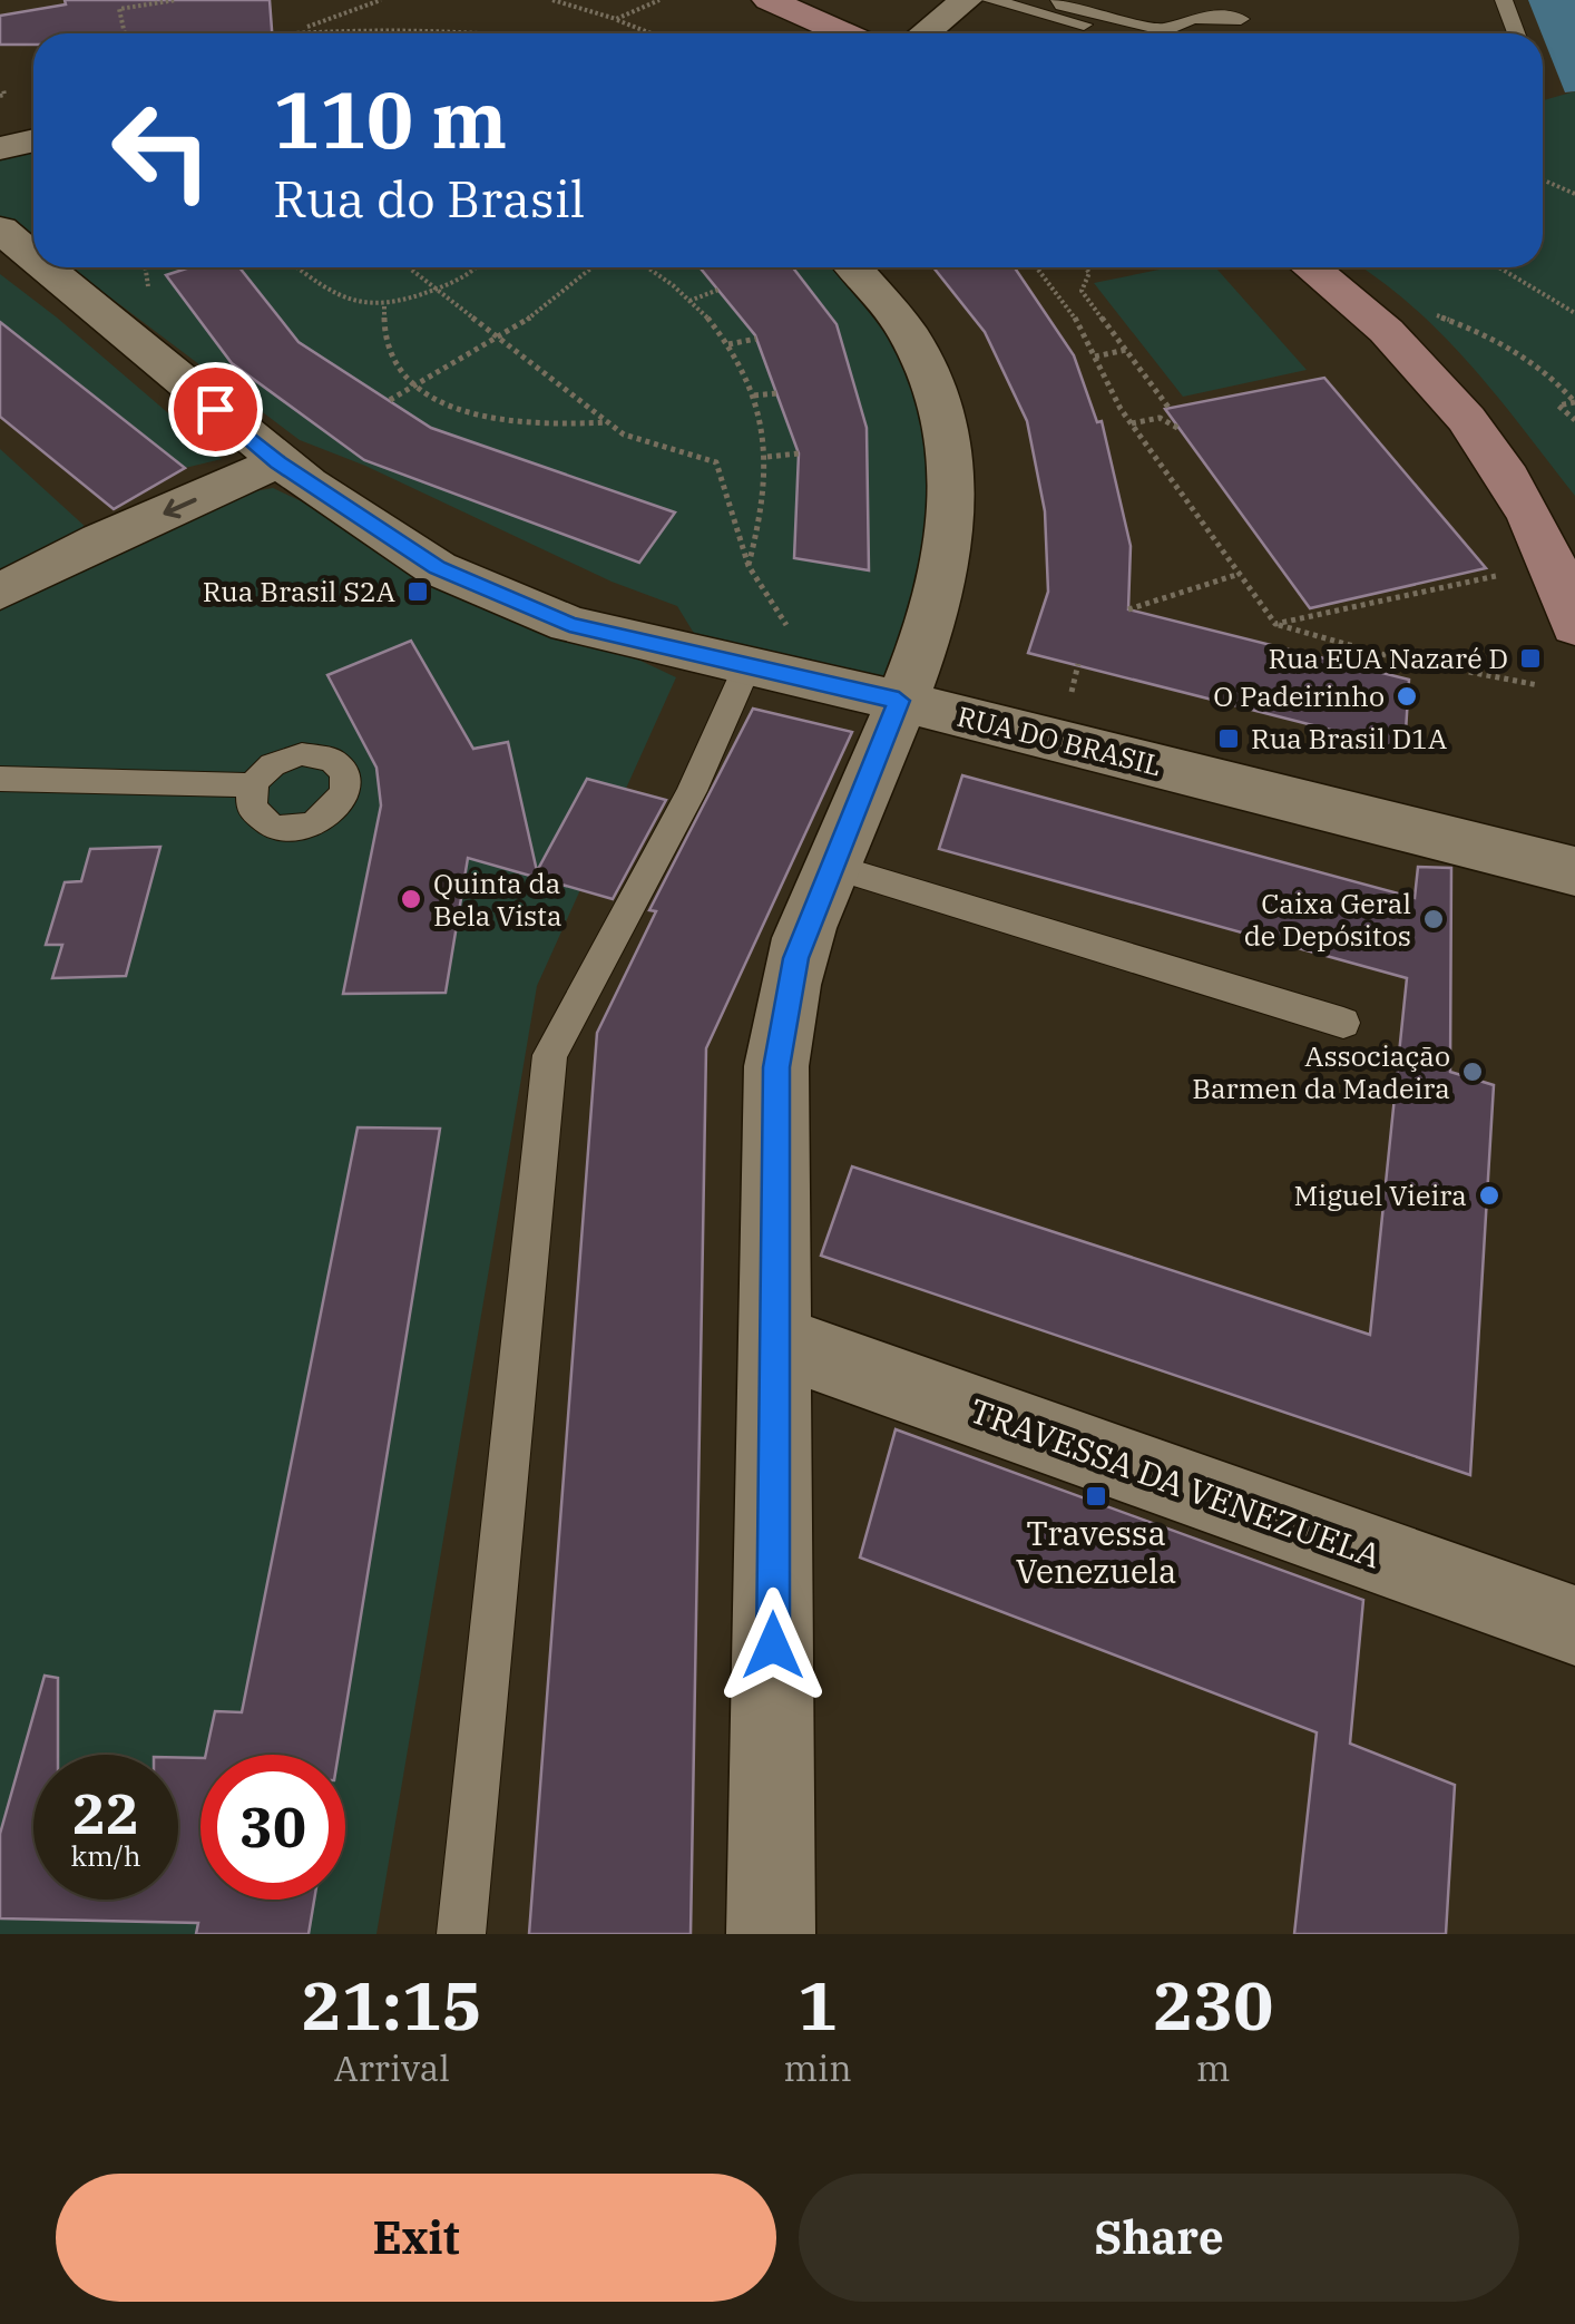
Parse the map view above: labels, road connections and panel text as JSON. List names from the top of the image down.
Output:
{
  "streets": {
    "street": ["RUA DO BRASIL", "TRAVESSA DA VENEZUELA"]
  },
  "places": {
    "transit": [
      "Rua Brasil S2A",
      "Rua EUA Nazaré D",
      "Rua Brasil D1A",
      "Travessa Venezuela"
    ],
    "other": [
      "O Padeirinho",
      "Quinta da Bela Vista",
      "Caixa Geral de Depósitos",
      "Associação Barmen da Madeira",
      "Miguel Vieira"
    ]
  },
  "page": {
    "turn": ["110 m", "Rua do Brasil"],
    "speed": "22 km/h",
    "limit": "30",
    "eta": [
      "21:15",
      "Arrival",
      "1",
      "min",
      "230",
      "m"
    ],
    "buttons": ["Exit", "Share"]
  }
}
